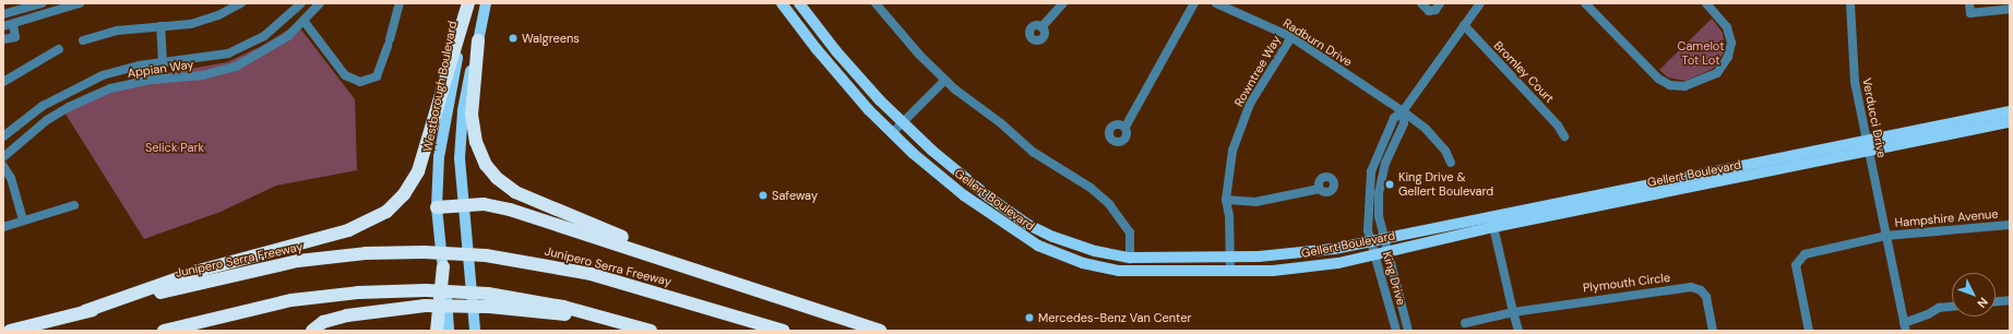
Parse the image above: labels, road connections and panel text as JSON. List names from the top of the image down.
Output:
{
  "streets": {
    "highway": ["Junipero Serra Freeway"],
    "main road": ["Westborough Boulevard", "Gellert Boulevard"],
    "street": [
      "Radburn Drive",
      "Appian Way",
      "Rowntree Way",
      "Bromley Court",
      "Verducci Drive",
      "Hampshire Avenue",
      "King Drive",
      "Plymouth Circle"
    ]
  },
  "crossings": [
    ["Radburn Drive", "Rowntree Way"],
    ["Radburn Drive", "King Drive"],
    ["Rowntree Way", "Gellert Boulevard"],
    ["Bromley Court", "King Drive"],
    ["Verducci Drive", "Gellert Boulevard"],
    ["Verducci Drive", "Hampshire Avenue"],
    ["Gellert Boulevard", "King Drive"]
  ],
  "parks": ["Camelot Tot Lot", "Selick Park"],
  "places": [
    "Walgreens",
    "King Drive & Gellert Boulevard",
    "Safeway",
    "Mercedes-Benz Van Center"
  ],
  "north": "bottom right"
}
